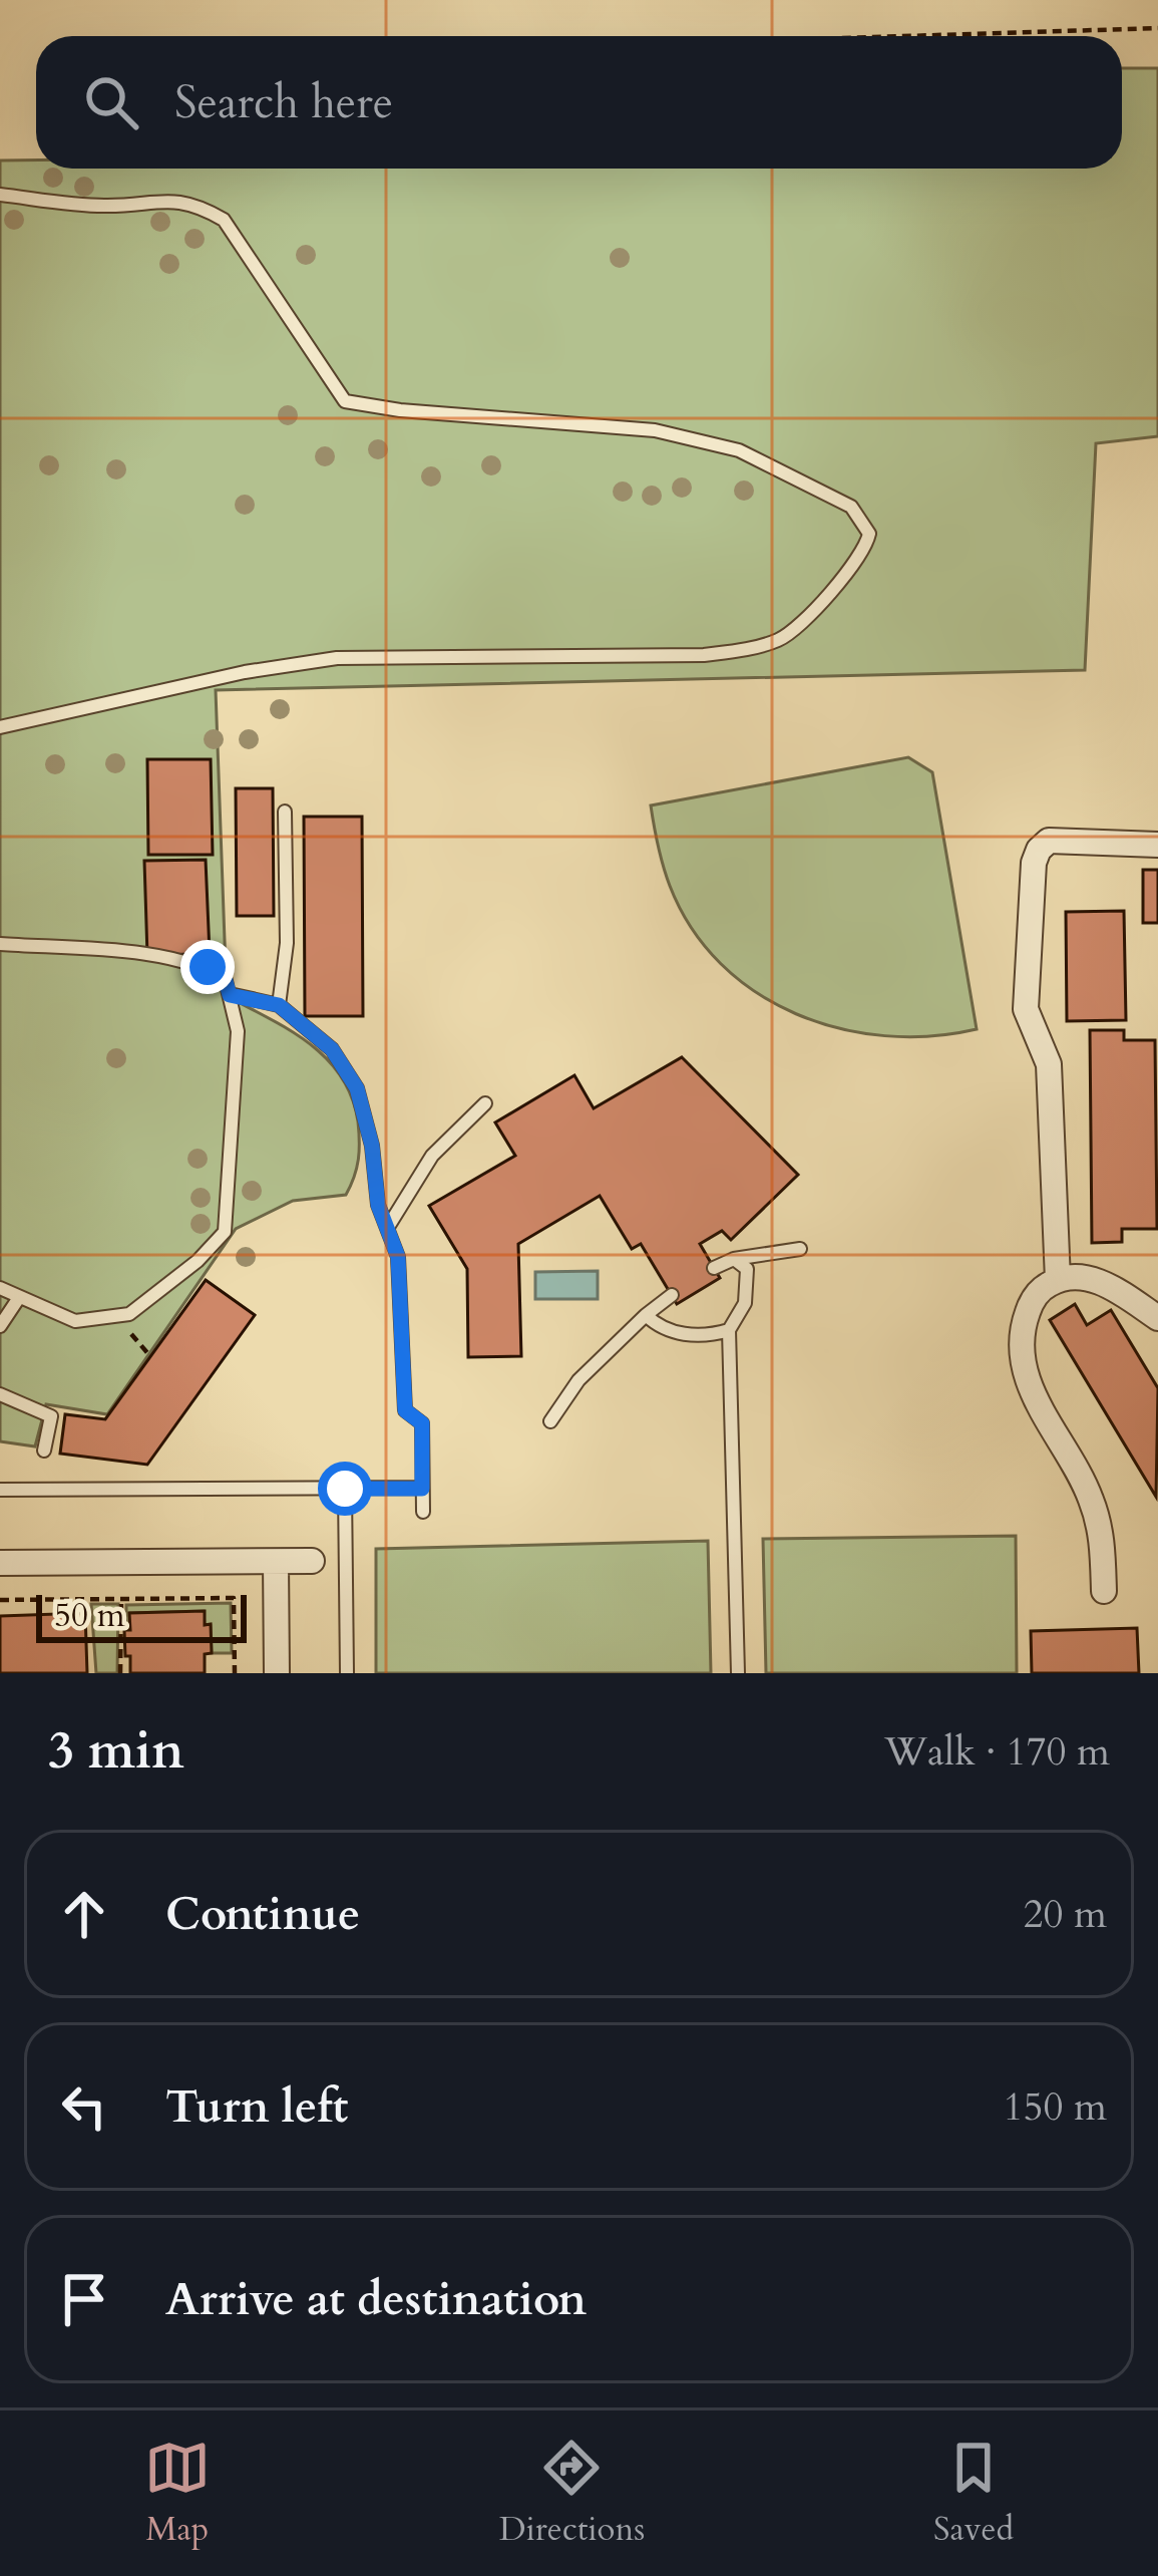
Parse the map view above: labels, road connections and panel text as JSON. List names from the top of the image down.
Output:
{
  "scale_bar": "50 m",
  "page": {
    "search": "Search here",
    "scale": "50 m",
    "heading": ["3 min", "Walk · 170 m"],
    "list": [
      ["Continue", "20 m"],
      ["Turn left", "150 m"],
      "Arrive at destination"
    ],
    "nav": ["Map", "Directions", "Saved"]
  }
}
